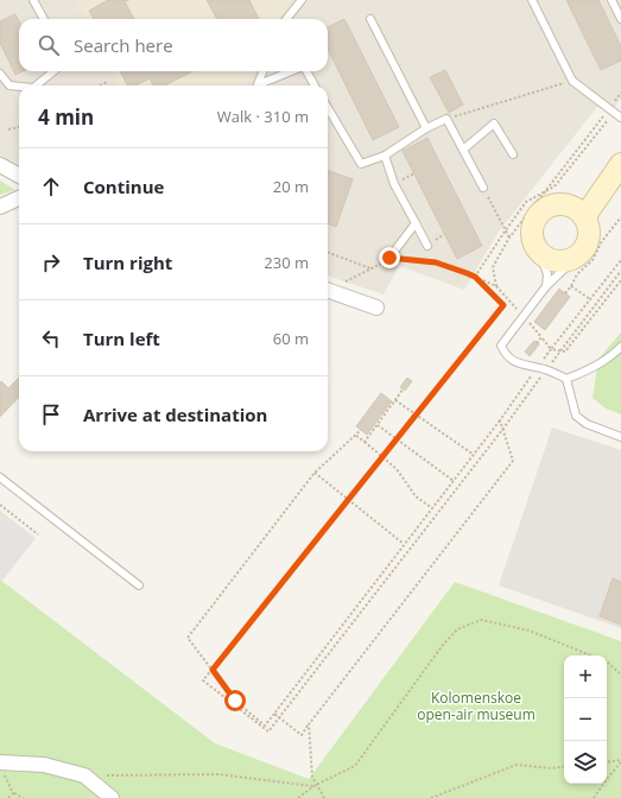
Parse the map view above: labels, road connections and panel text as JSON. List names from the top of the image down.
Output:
{
  "parks": ["Kolomenskoe open-air museum"],
  "page": {
    "search": "Search here",
    "heading": ["4 min", "Walk · 310 m"],
    "list": [
      ["Continue", "20 m"],
      ["Turn right", "230 m"],
      ["Turn left", "60 m"],
      "Arrive at destination"
    ],
    "map_buttons": ["+", "−"]
  }
}
